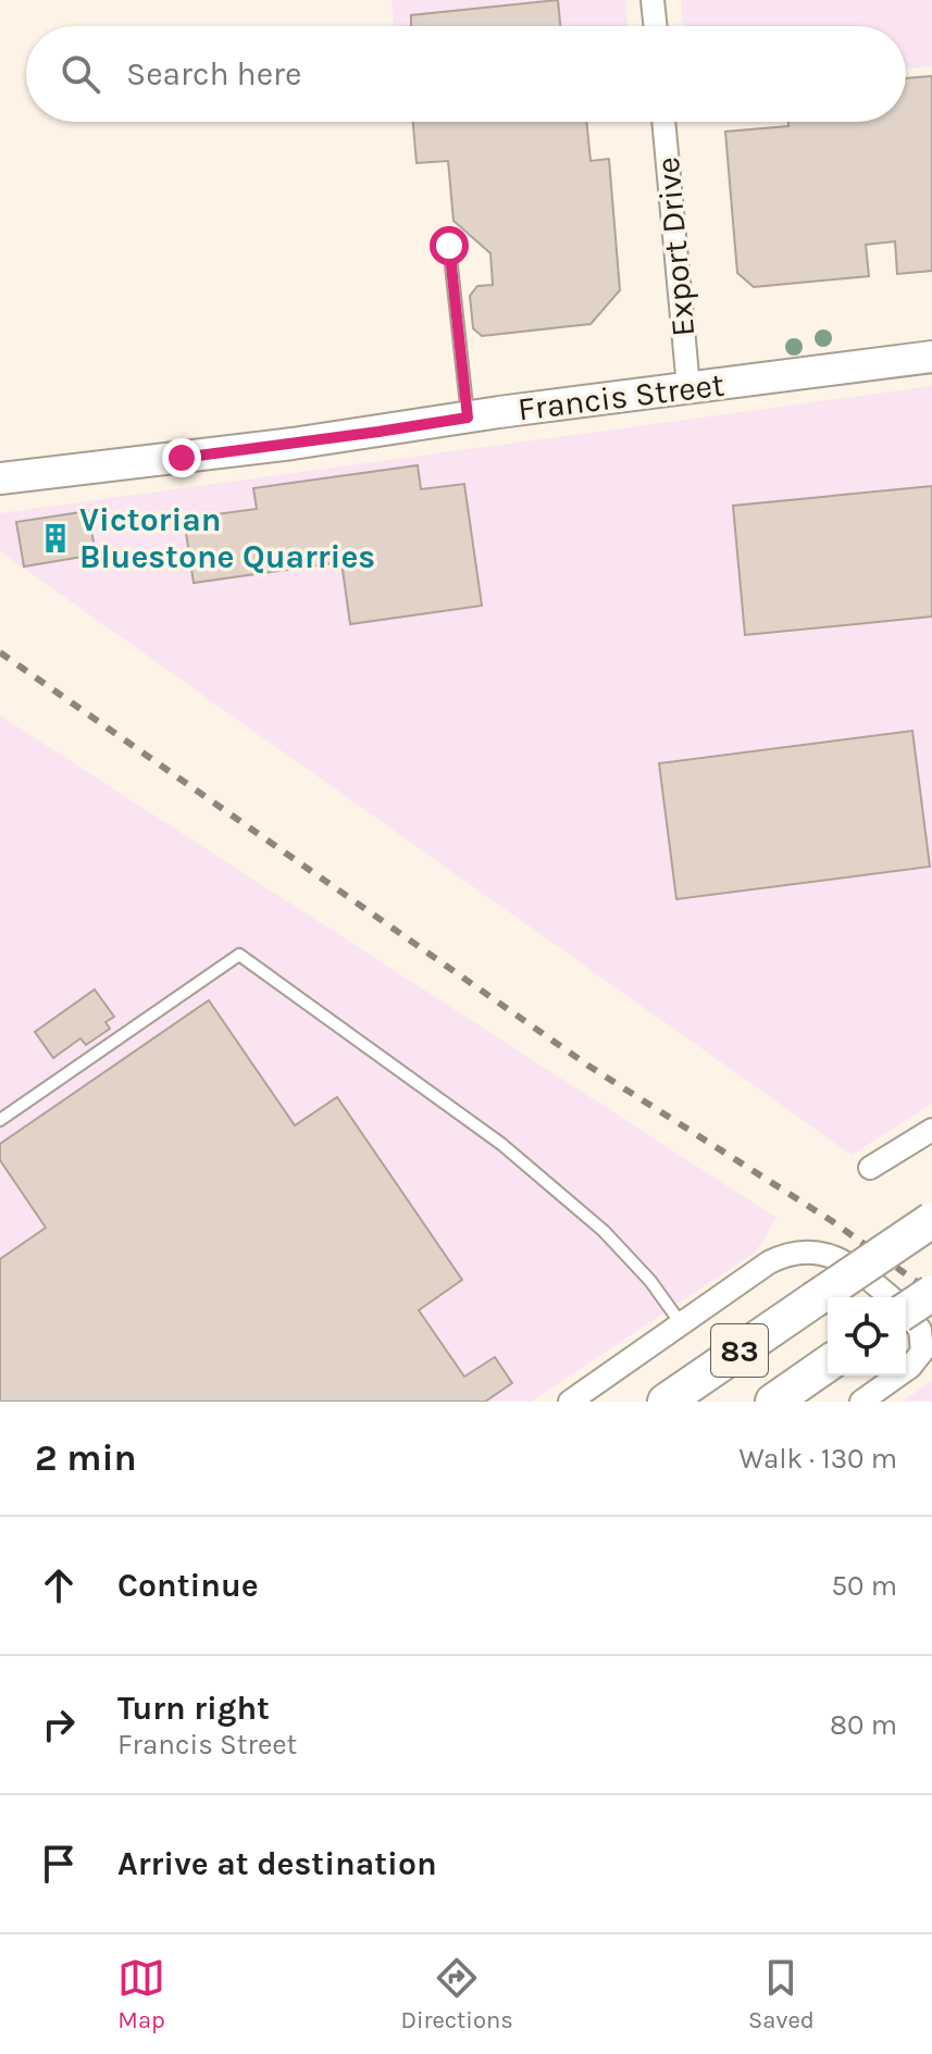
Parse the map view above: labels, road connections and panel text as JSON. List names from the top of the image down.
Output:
{
  "streets": {
    "highway": ["83"],
    "main road": ["Francis Street"],
    "street": ["Export Drive"]
  },
  "crossings": [
    ["Export Drive", "Francis Street"]
  ],
  "places": {
    "building": ["Victorian Bluestone Quarries"]
  },
  "page": {
    "search": "Search here",
    "heading": ["2 min", "Walk · 130 m"],
    "list": [
      ["Continue", "50 m"],
      ["Turn right", "Francis Street", "80 m"],
      "Arrive at destination"
    ],
    "nav": ["Map", "Directions", "Saved"]
  }
}
